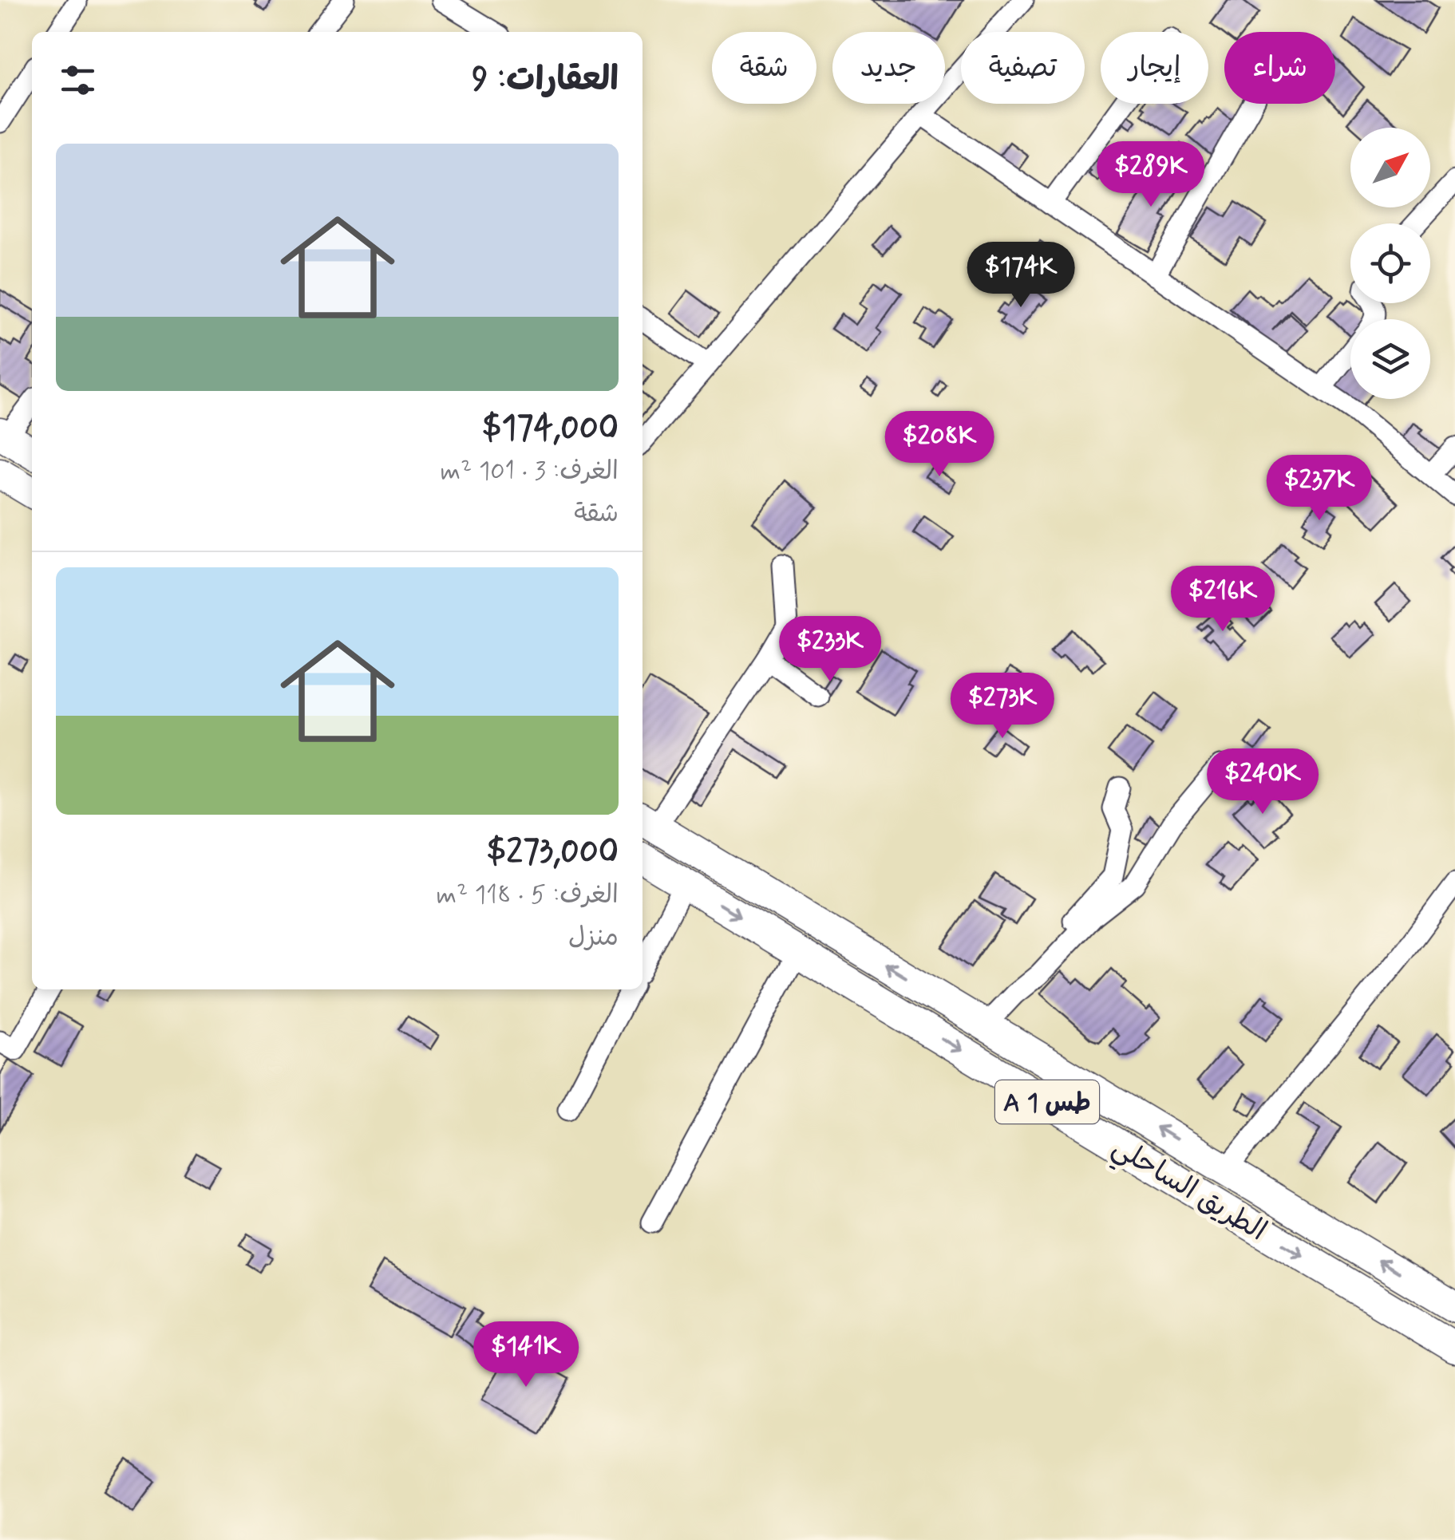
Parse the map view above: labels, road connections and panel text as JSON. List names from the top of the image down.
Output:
{
  "streets": {
    "highway": ["A 1 طس", "الطريق الساحلي"]
  },
  "north": "top right",
  "page": {
    "chip": [
      "شراء",
      "إيجار",
      "تصفية",
      "جديد",
      "شقة"
    ],
    "heading": "العقارات: 9",
    "list": [
      {
        "name": "$174,000",
        "note": "الغرف: 3 · 101 m² · شقة"
      },
      {
        "name": "$273,000",
        "note": "الغرف: 5 · 118 m² · منزل"
      }
    ],
    "price": [
      "$289K",
      "$174K",
      "$208K",
      "$237K",
      "$216K",
      "$233K",
      "$273K",
      "$240K",
      "$141K"
    ]
  }
}
